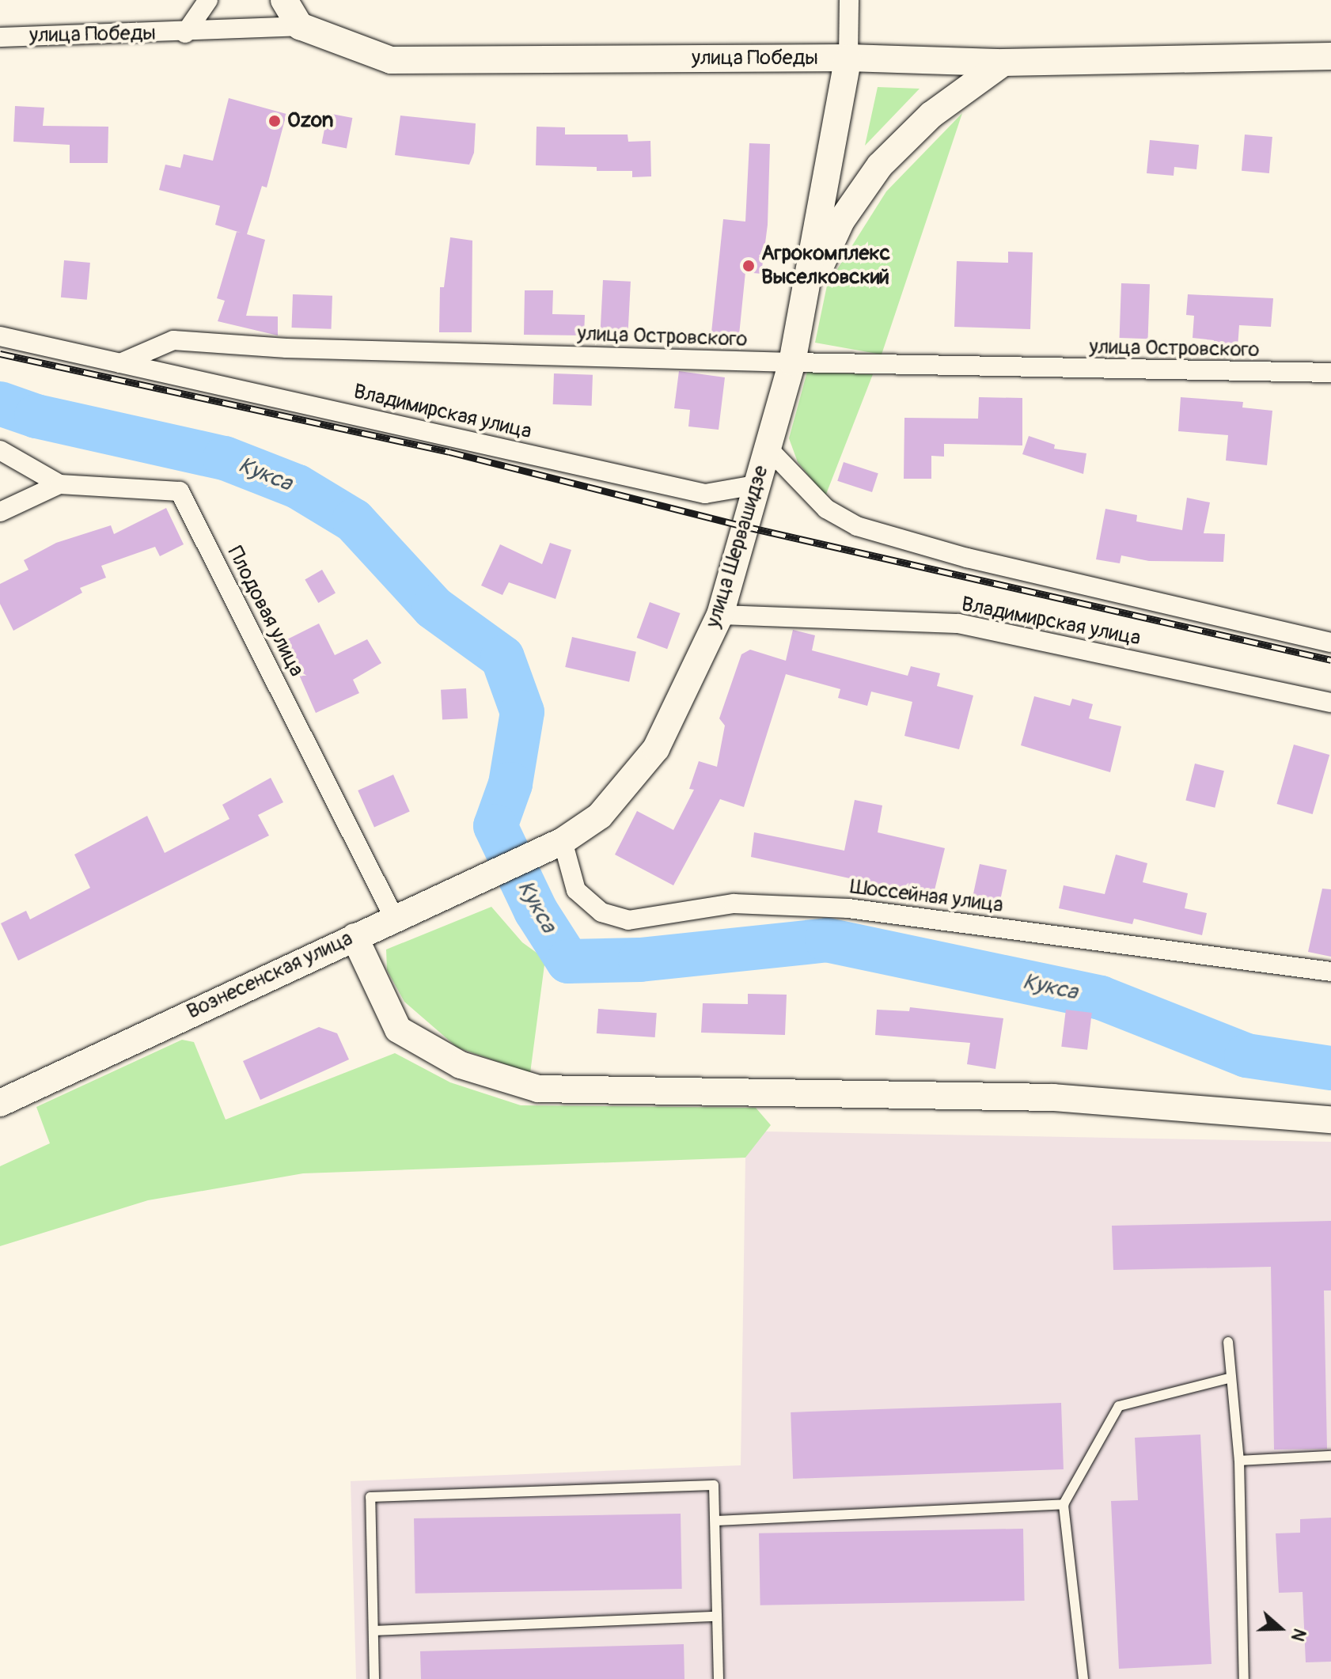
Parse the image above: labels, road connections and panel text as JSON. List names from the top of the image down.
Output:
{
  "streets": {
    "street": [
      "улица Победы",
      "улица Островского",
      "Владимирская улица",
      "улица Шервашидзе",
      "Плодовая улица",
      "Шоссейная улица",
      "Вознесенская улица"
    ]
  },
  "crossings": [
    ["улица Победы", "улица Шервашидзе"],
    ["улица Островского", "Владимирская улица"],
    ["улица Островского", "улица Шервашидзе"],
    ["Владимирская улица", "улица Шервашидзе"],
    ["улица Шервашидзе", "Шоссейная улица"],
    ["улица Шервашидзе", "Вознесенская улица"],
    ["Плодовая улица", "Вознесенская улица"],
    ["Шоссейная улица", "Вознесенская улица"]
  ],
  "water": ["Кукса"],
  "places": ["Ozon", "Агрокомплекс Выселковский"],
  "north": "right"
}
